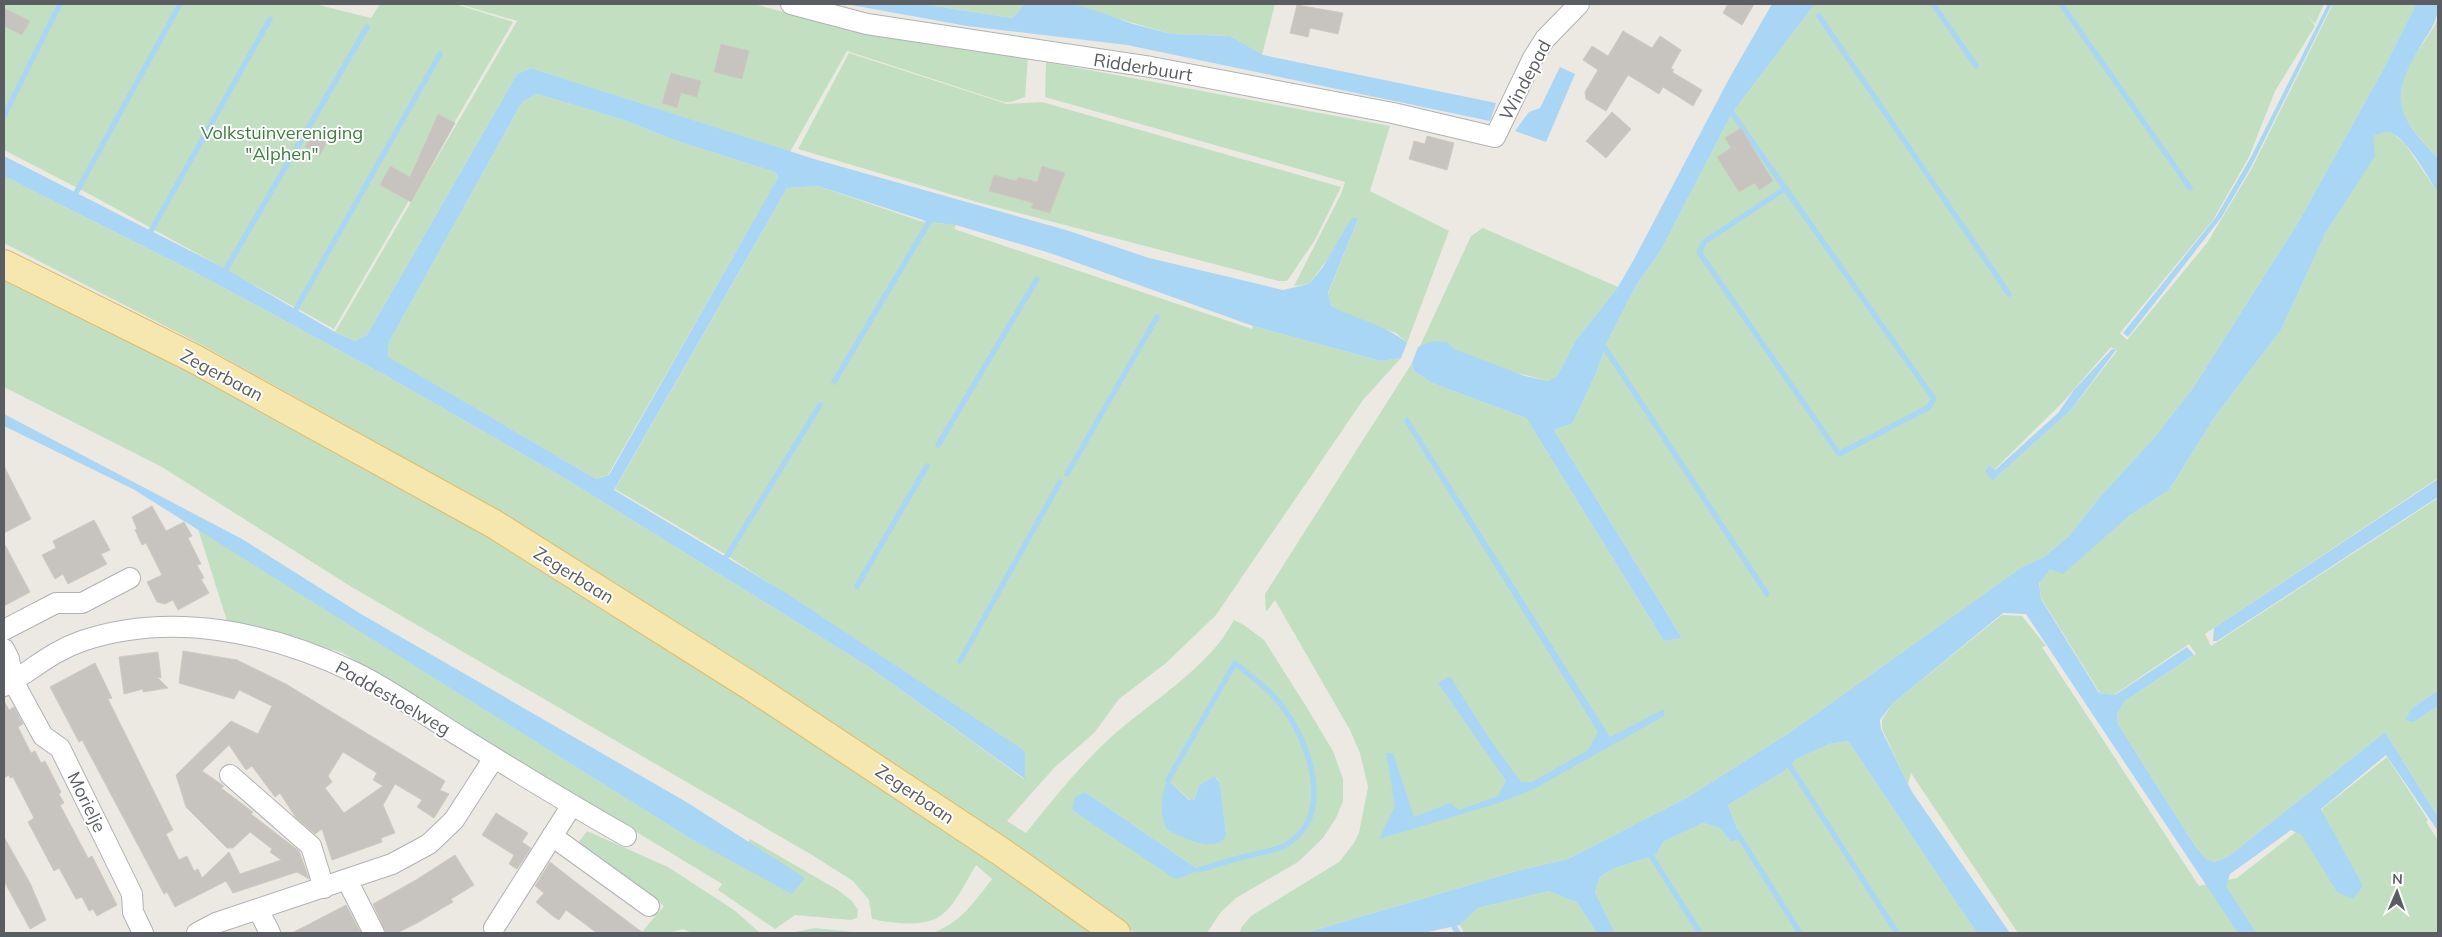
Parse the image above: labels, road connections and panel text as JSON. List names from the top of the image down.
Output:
{
  "streets": {
    "main road": ["Zegerbaan"],
    "street": [
      "Ridderbuurt",
      "Windepad",
      "Paddestoelweg",
      "Morielje"
    ]
  },
  "crossings": [
    ["Ridderbuurt", "Windepad"],
    ["Paddestoelweg", "Morielje"]
  ],
  "parks": ["Volkstuinvereniging \"Alphen\""],
  "north": "top"
}
